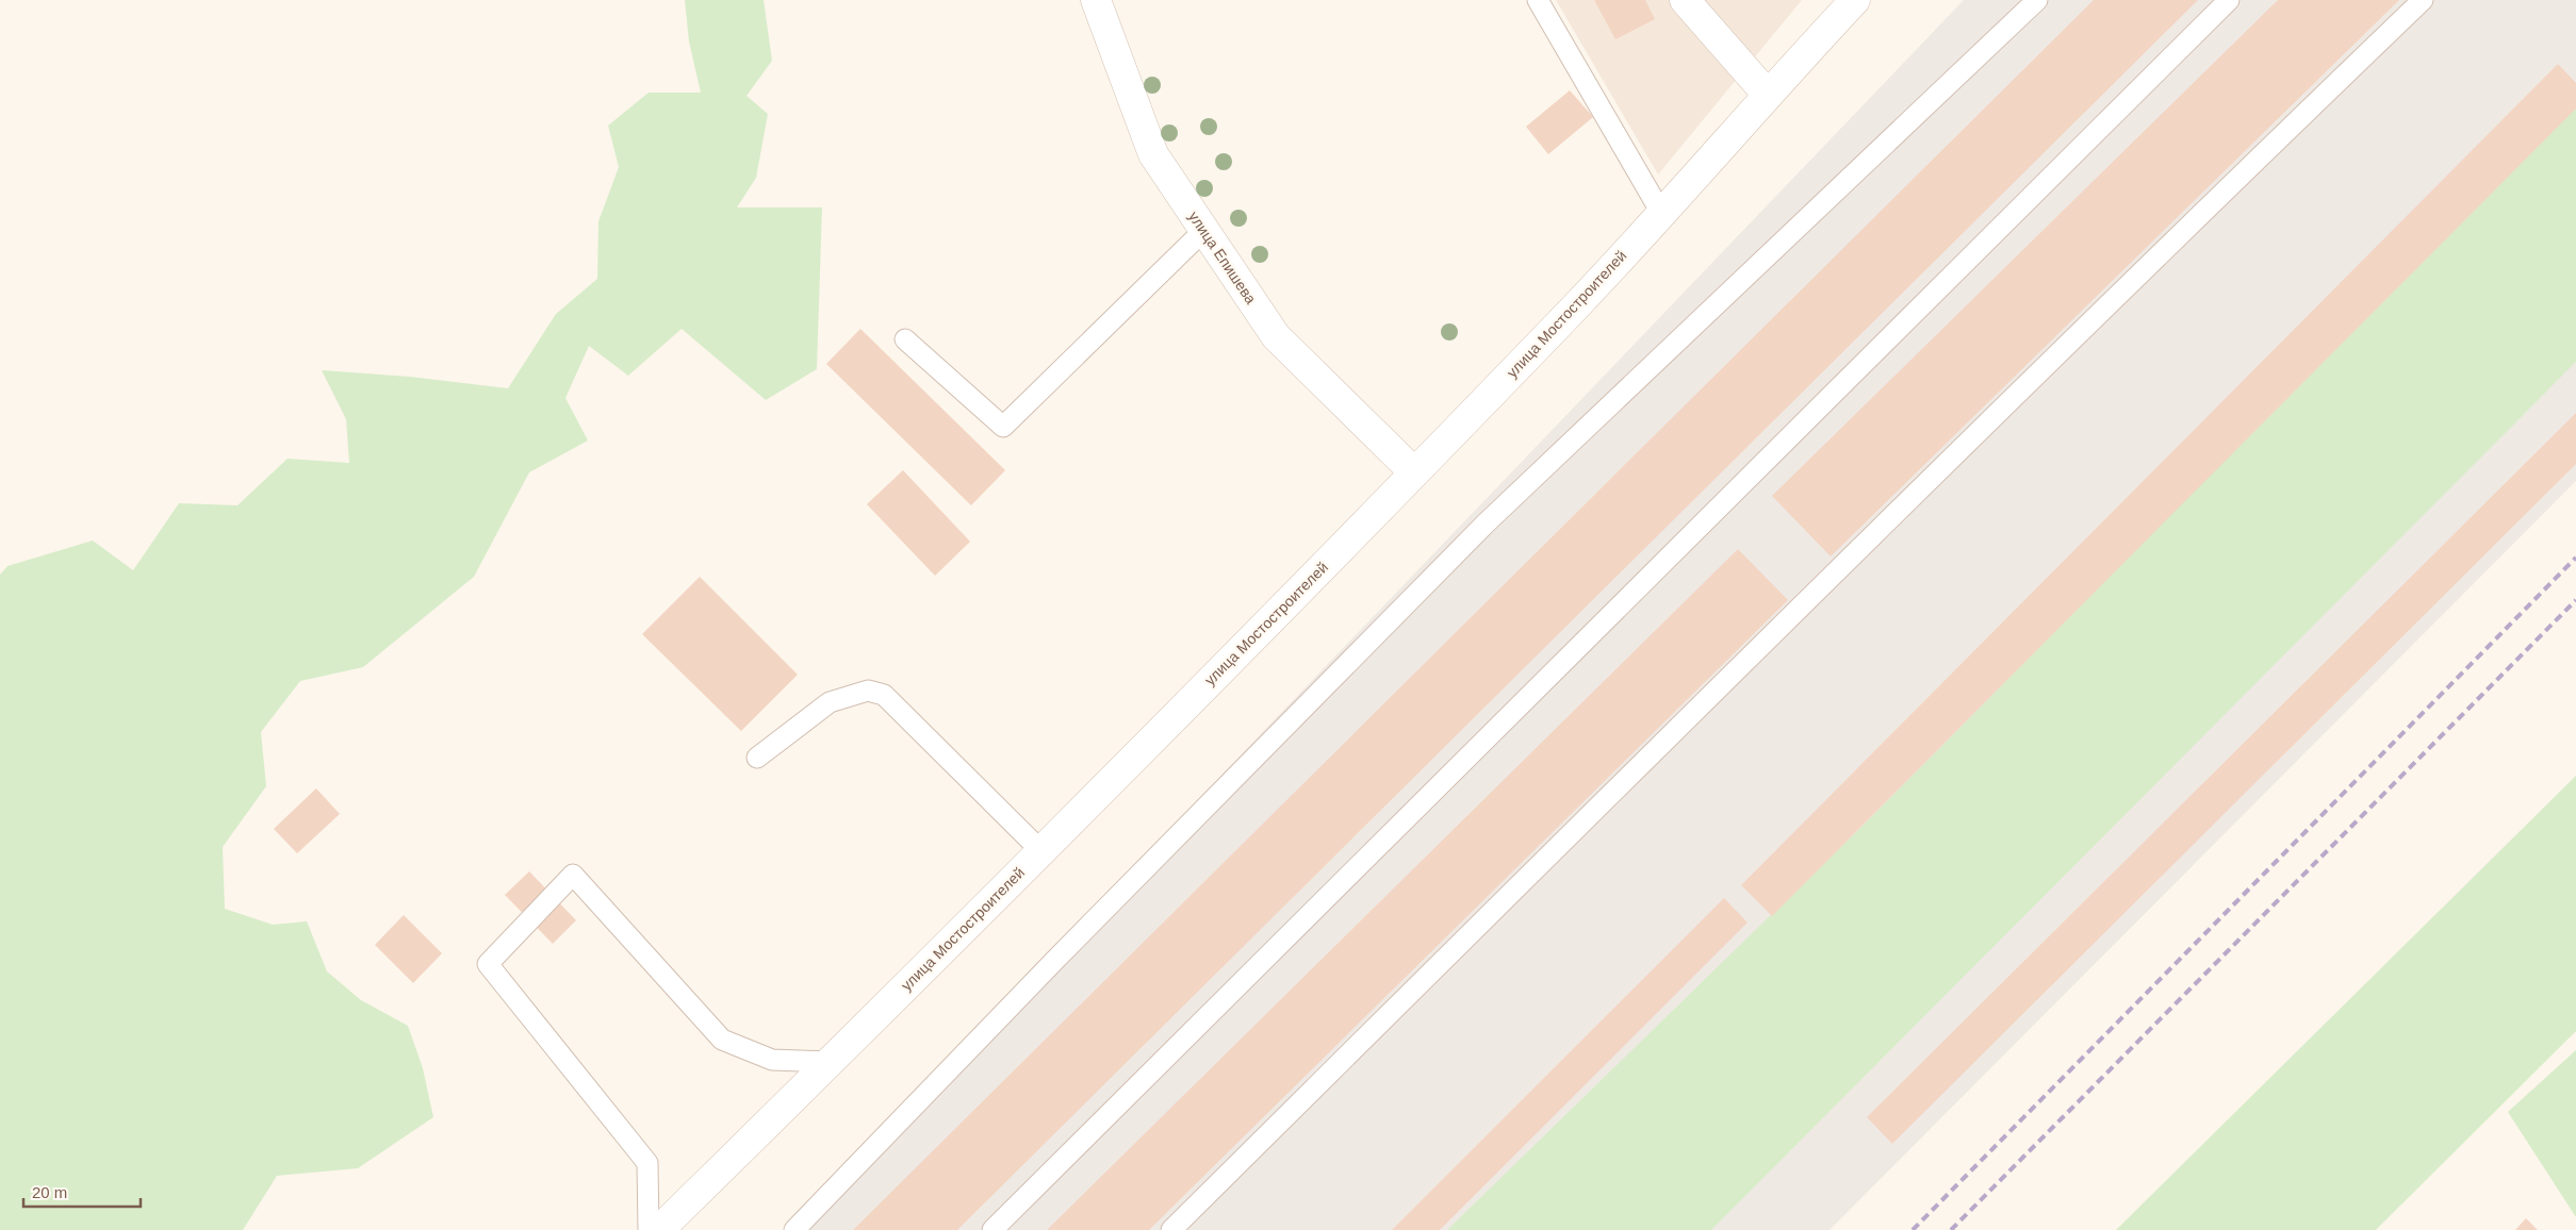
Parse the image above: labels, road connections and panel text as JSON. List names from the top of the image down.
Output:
{
  "streets": {
    "main road": ["улица Епишева", "улица Мостостроителей"]
  },
  "crossings": [
    ["улица Епишева", "улица Мостостроителей"]
  ],
  "scale_bar": "20 m"
}
